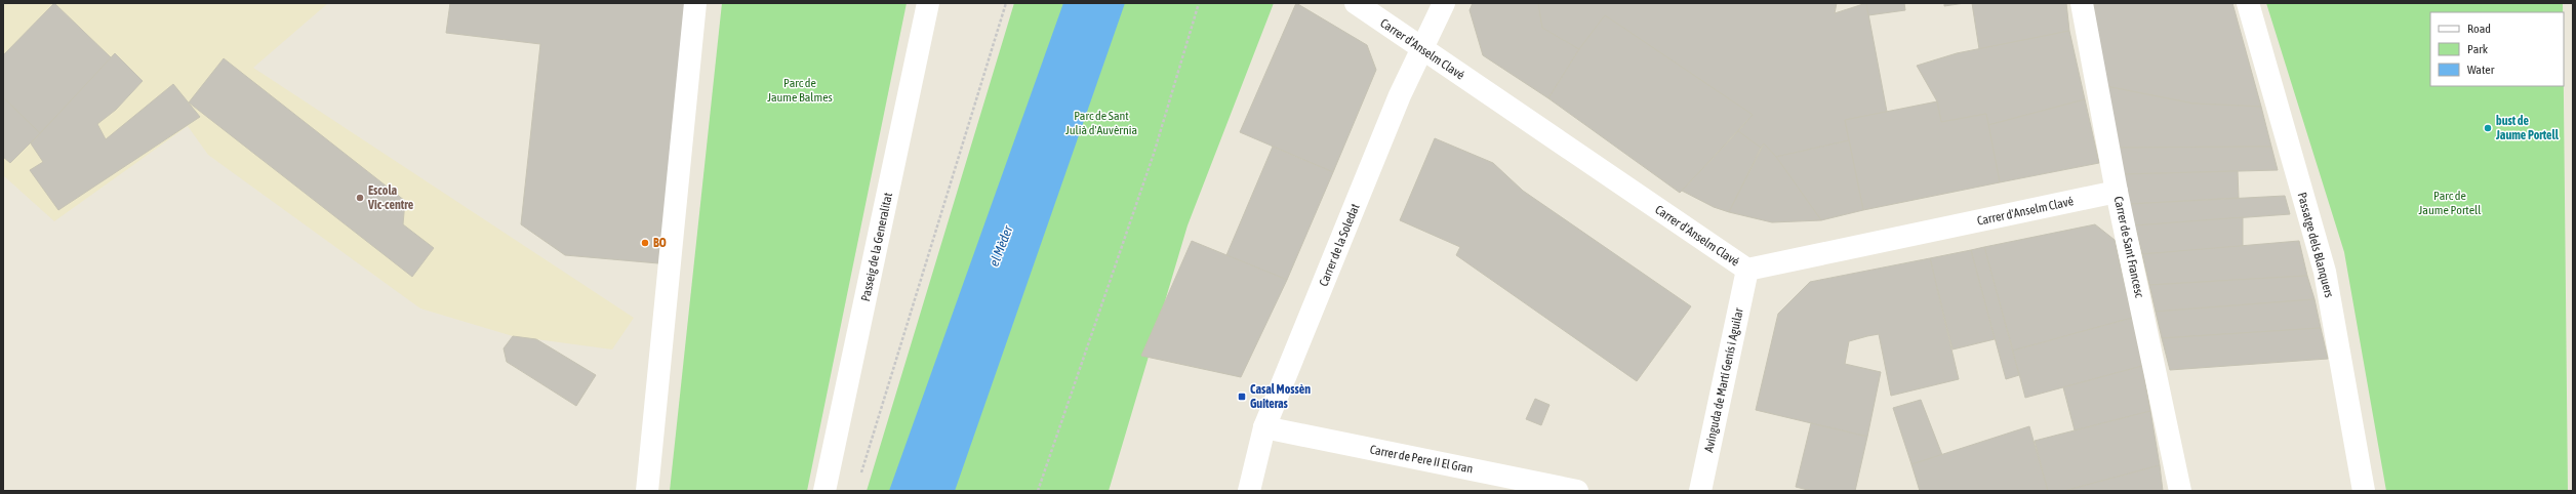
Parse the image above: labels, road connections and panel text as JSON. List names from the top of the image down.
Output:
{
  "streets": {
    "street": [
      "Carrer d'Anselm Clavé",
      "Carrer de la Soledat",
      "Passatge dels Blanquers",
      "Passeig de la Generalitat",
      "Carrer de Sant Francesc",
      "Avinguda de Martí Genís i Aguilar",
      "Carrer de Pere II El Gran"
    ]
  },
  "crossings": [
    ["Carrer d'Anselm Clavé", "Carrer de la Soledat"],
    ["Carrer d'Anselm Clavé", "Carrer de Sant Francesc"],
    ["Carrer d'Anselm Clavé", "Avinguda de Martí Genís i Aguilar"],
    ["Carrer de la Soledat", "Carrer de Pere II El Gran"]
  ],
  "water": ["el Mèder"],
  "parks": ["Parc de Jaume Balmes", "Parc de Sant Julià d'Auvèrnia", "Parc de Jaume Portell"],
  "places": {
    "other": ["bust de Jaume Portell", "Escola Vic-centre", "BO"],
    "transit": ["Casal Mossèn Guiteras"]
  },
  "legend": ["Road", "Park", "Water"]
}
